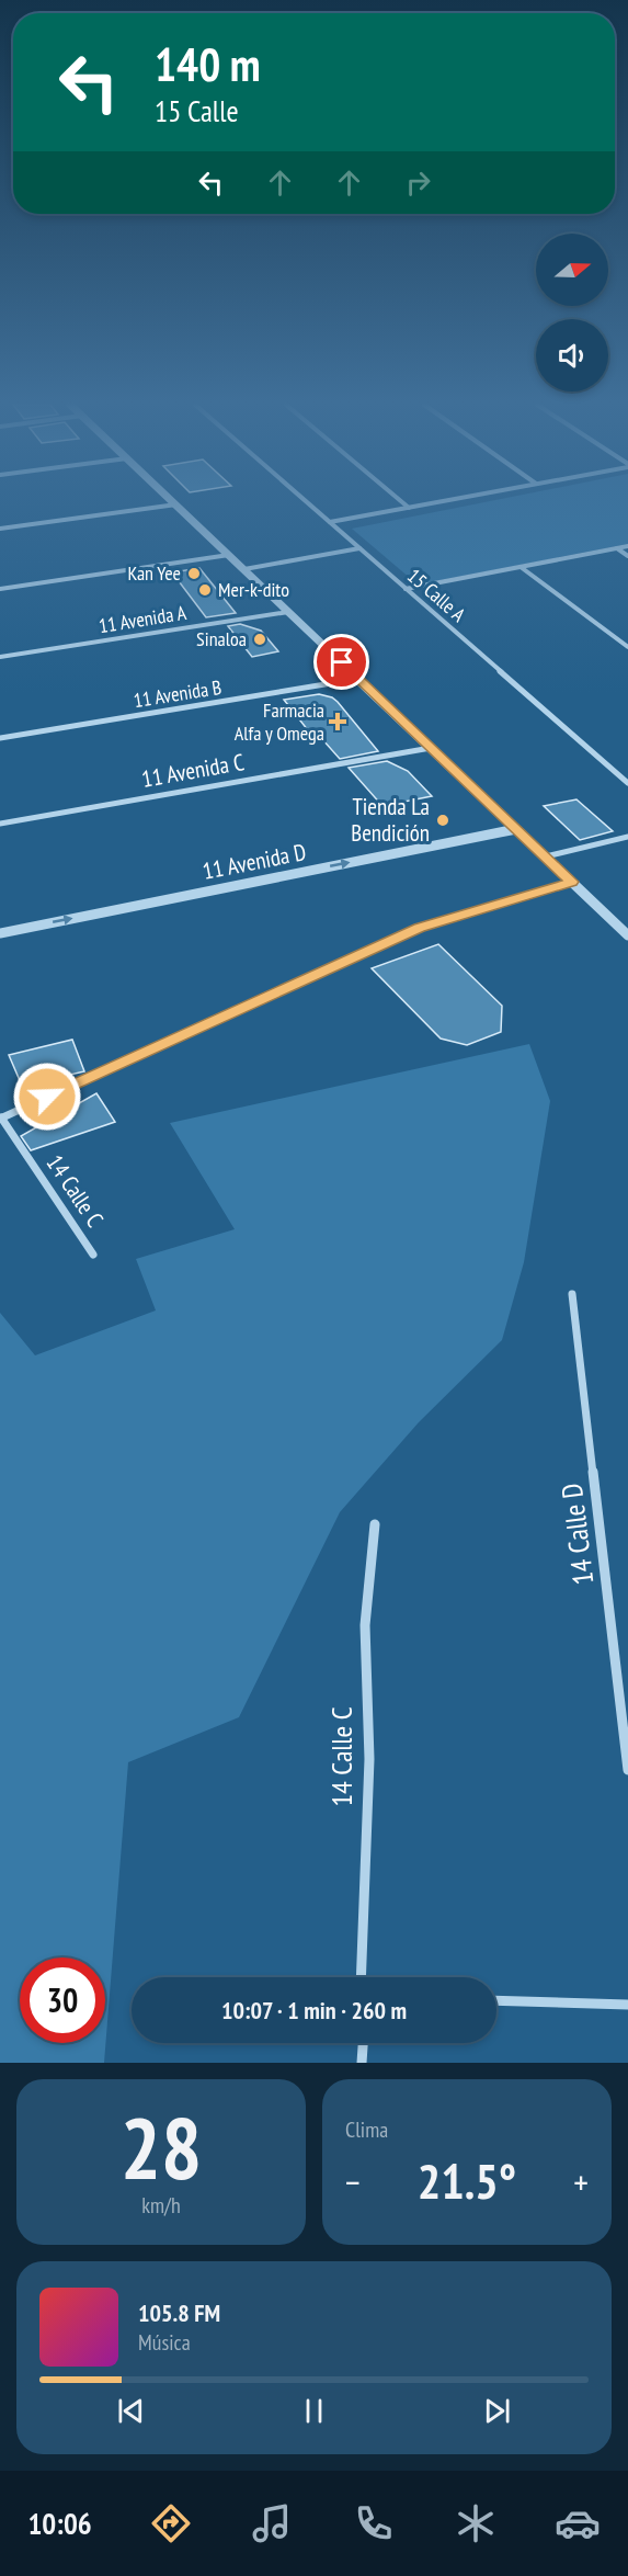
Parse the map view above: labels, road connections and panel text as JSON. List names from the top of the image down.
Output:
{
  "streets": {
    "street": [
      "15 Calle A",
      "11 Avenida A",
      "11 Avenida B",
      "11 Avenida C",
      "11 Avenida D",
      "14 Calle C",
      "14 Calle D"
    ]
  },
  "places": {
    "other": [
      "Kan Yee",
      "Mer-k-dito",
      "Sinaloa",
      "Tienda La Bendición"
    ],
    "health": ["Farmacia Alfa y Omega"]
  },
  "north": "right",
  "page": {
    "turn": ["140 m", "15 Calle"],
    "limit": "30",
    "trip": "10:07 · 1 min · 260 m",
    "tile": [
      ["28", "km/h"],
      "Clima"
    ],
    "heat": ["−", "21.5°", "+"],
    "song": ["105.8 FM", "Música"],
    "tabs": "10:06"
  }
}
